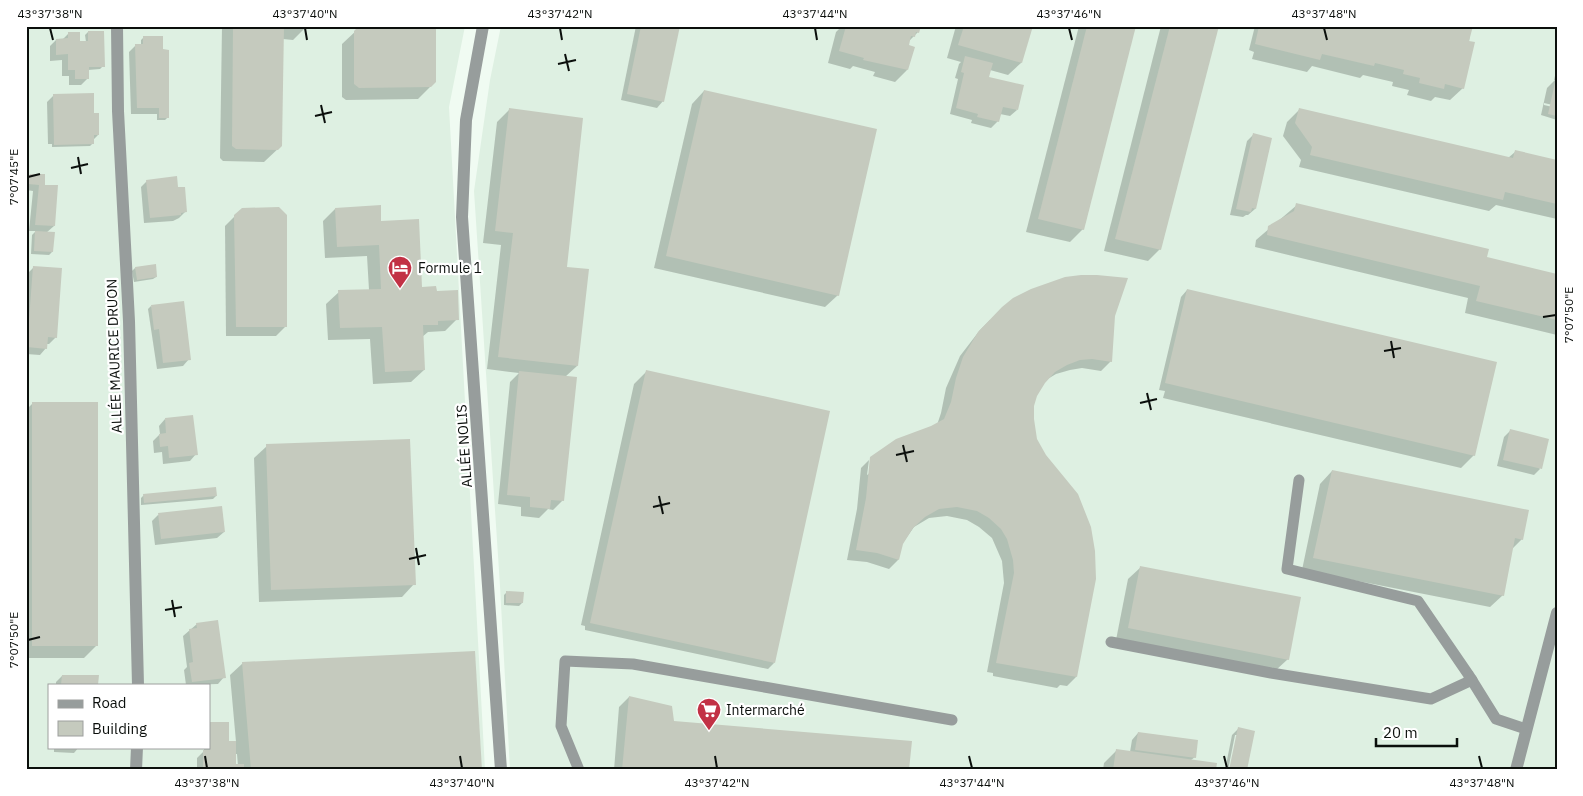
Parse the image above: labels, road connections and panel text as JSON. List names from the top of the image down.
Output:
{
  "streets": {
    "street": ["ALLÉE MAURICE DRUON", "ALLÉE NOLIS"]
  },
  "places": {
    "hotel": ["Formule 1"],
    "supermarket": ["Intermarché"]
  },
  "legend": ["Road", "Building"],
  "scale_bar": "20 m",
  "coordinates": [
    "43°37'38\"N",
    "43°37'40\"N",
    "43°37'42\"N",
    "43°37'44\"N",
    "43°37'46\"N",
    "43°37'48\"N",
    "7°07'45\"E",
    "7°07'50\"E"
  ]
}
